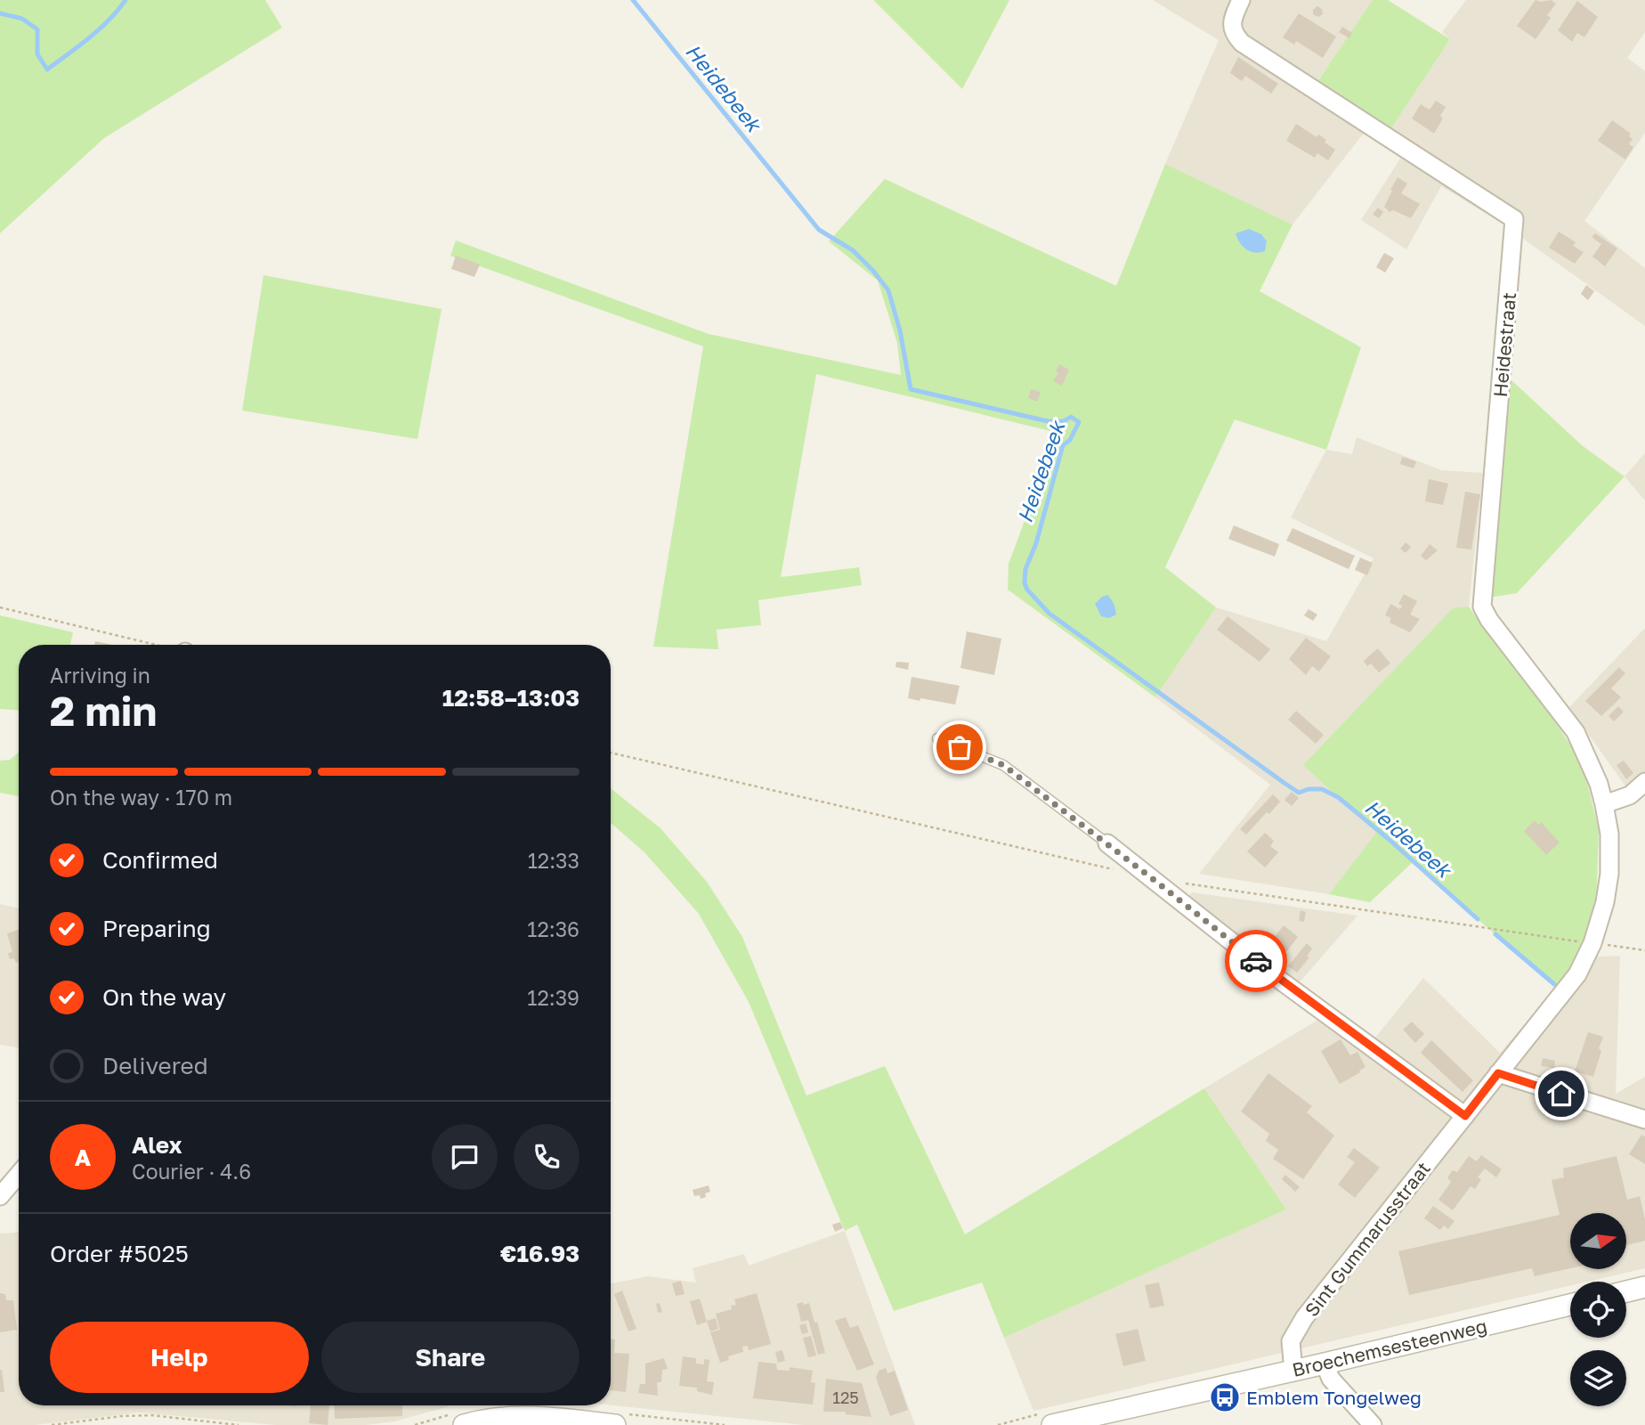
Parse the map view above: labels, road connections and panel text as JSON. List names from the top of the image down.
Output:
{
  "streets": {
    "street": ["Heidestraat", "Sint Gummarusstraat", "Broechemsesteenweg"]
  },
  "crossings": [
    ["Heidestraat", "Sint Gummarusstraat"],
    ["Sint Gummarusstraat", "Broechemsesteenweg"]
  ],
  "water": ["Heidebeek"],
  "places": {
    "bus stop": ["Emblem Tongelweg"]
  },
  "house_numbers": ["125"],
  "north": "right",
  "page": {
    "heading": ["2 min", "Arriving in", "12:58–13:03"],
    "panel": [
      "Alex",
      "Courier · 4.6",
      "Order #5025",
      "€16.93"
    ],
    "bar": "On the way · 170 m",
    "list": [
      ["Confirmed", "12:33"],
      ["Preparing", "12:36"],
      ["On the way", "12:39"],
      "Delivered"
    ],
    "round": "A",
    "buttons": ["Help", "Share"]
  }
}
